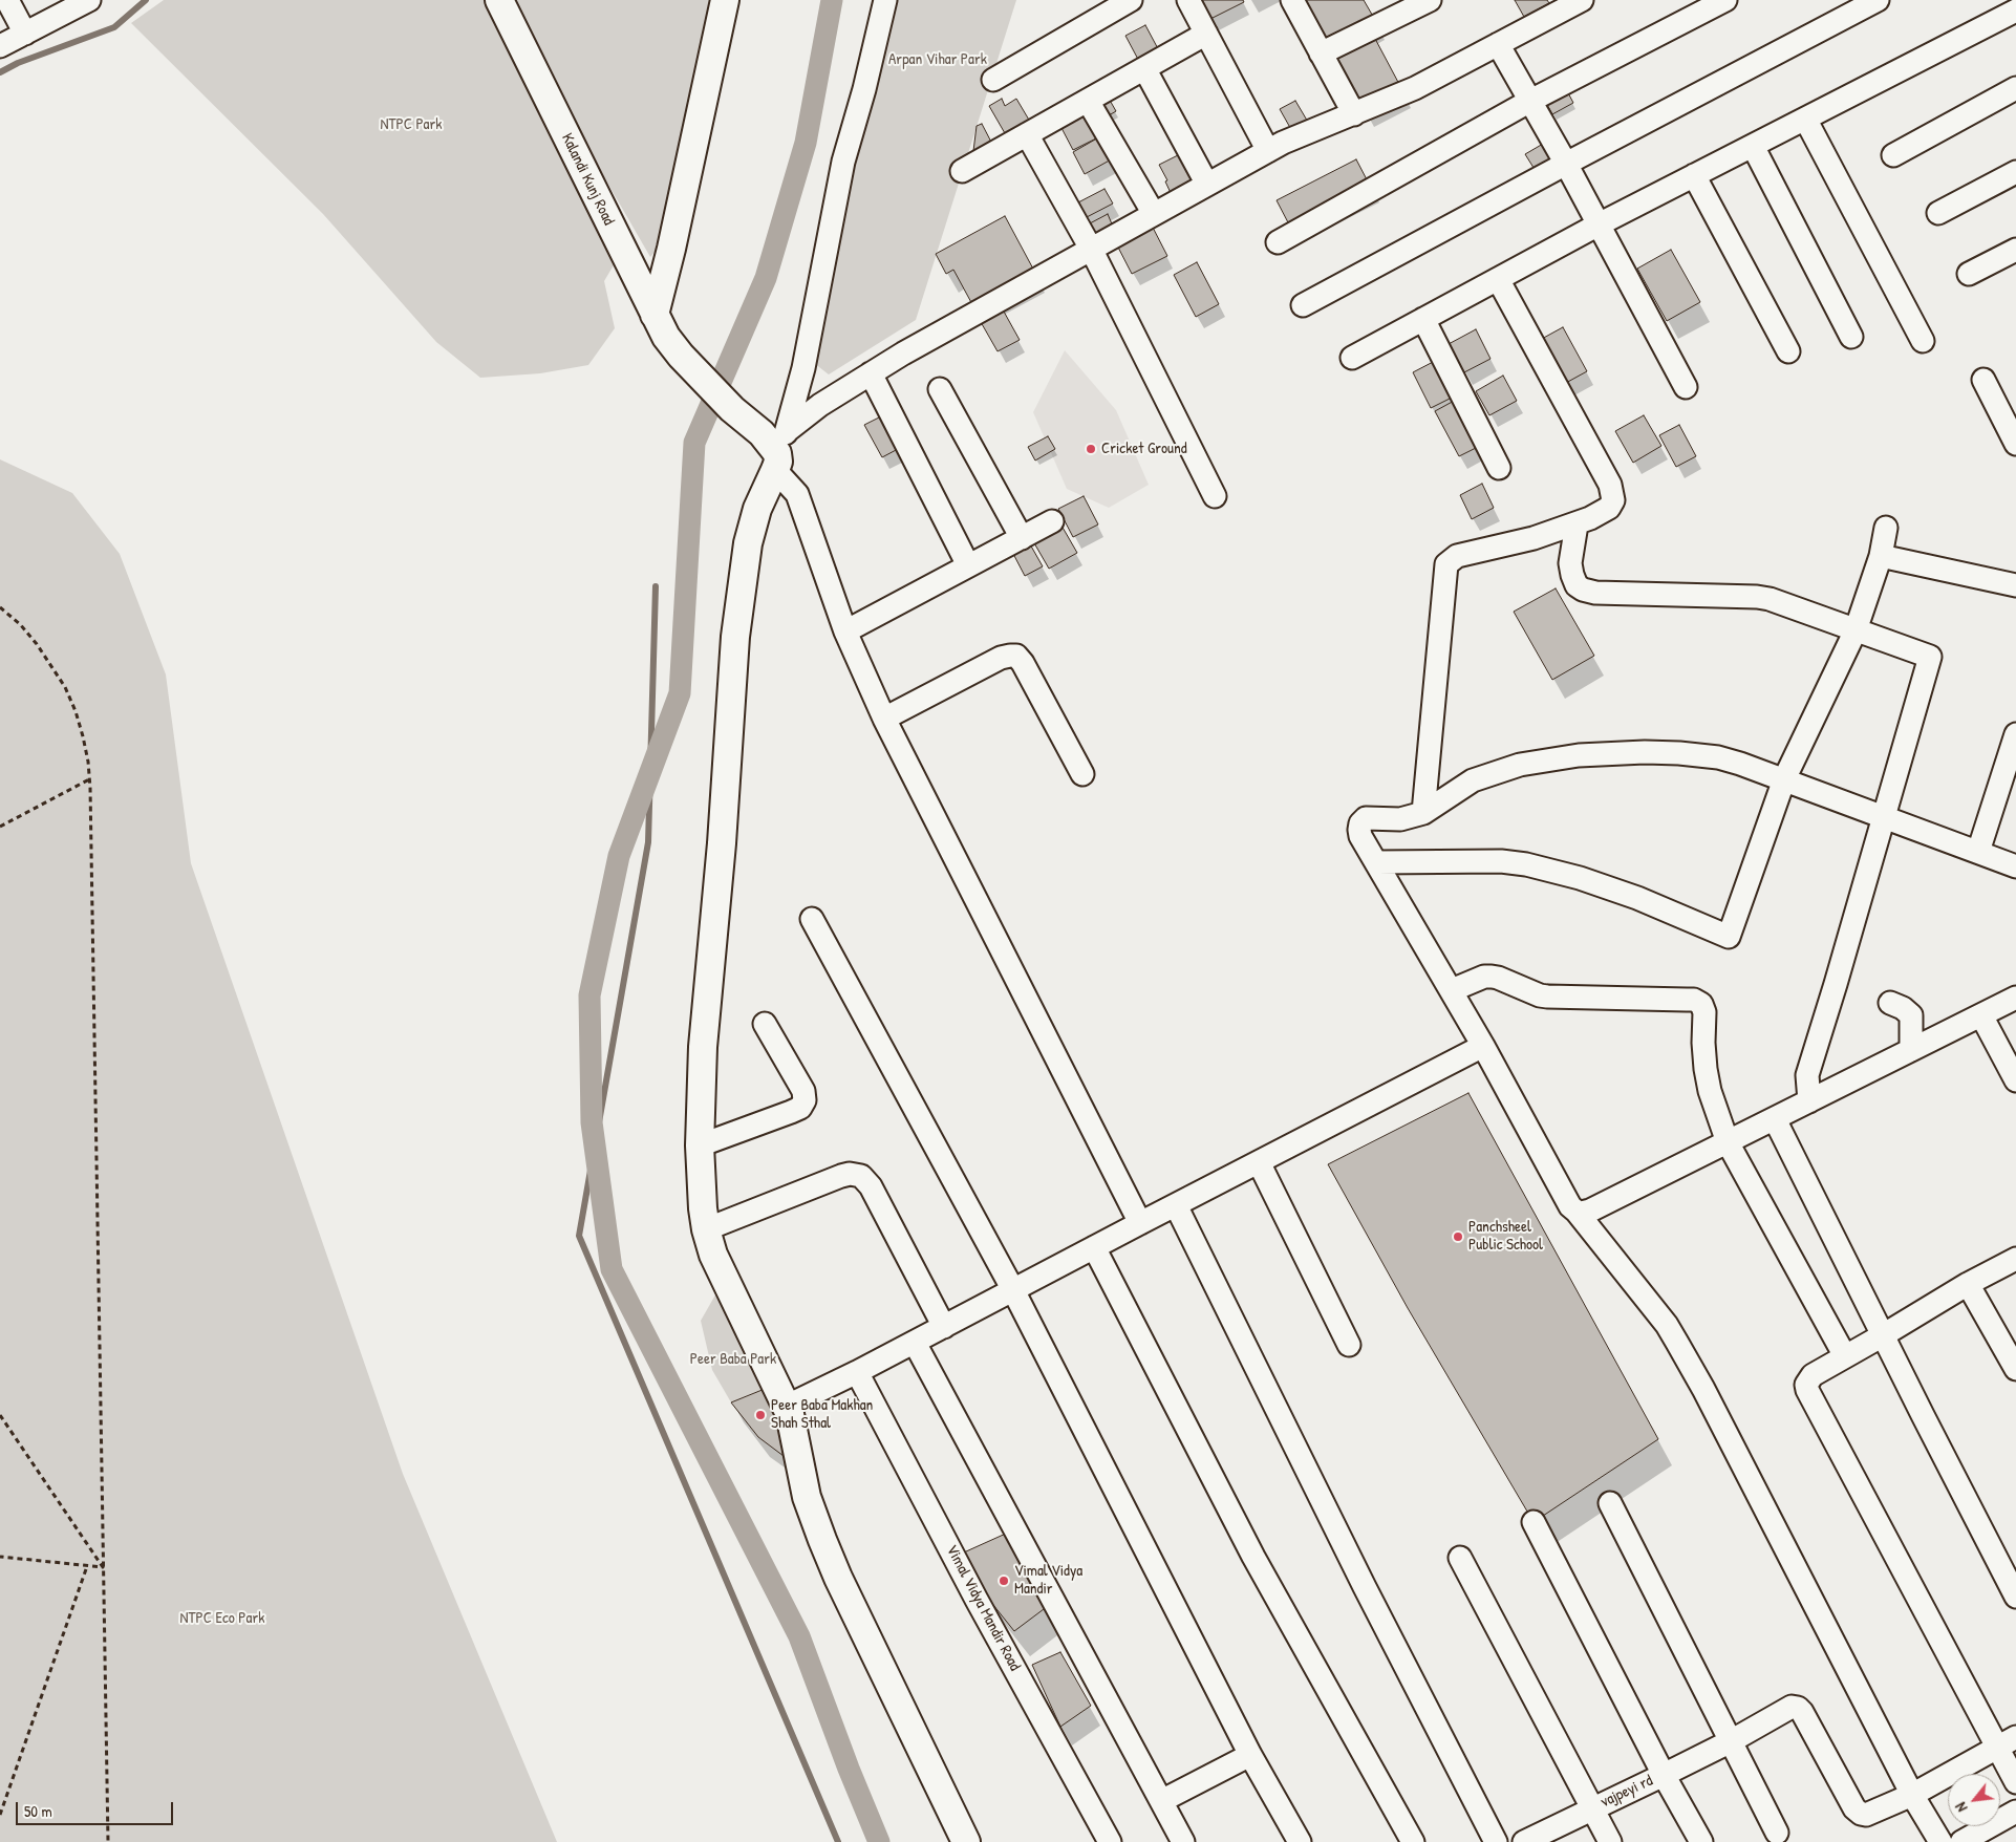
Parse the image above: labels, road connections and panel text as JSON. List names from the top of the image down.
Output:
{
  "streets": {
    "street": ["Kalandi Kunj Road", "Vimal Vidya Mandir Road", "vajpeyi rd"]
  },
  "parks": [
    "Arpan Vihar Park",
    "NTPC Park",
    "Peer Baba Park",
    "NTPC Eco Park"
  ],
  "places": [
    "Cricket Ground",
    "Panchsheel Public School",
    "Peer Baba Makhan Shah Sthal",
    "Vimal Vidya Mandir"
  ],
  "scale_bar": "50 m",
  "north": "bottom left"
}
